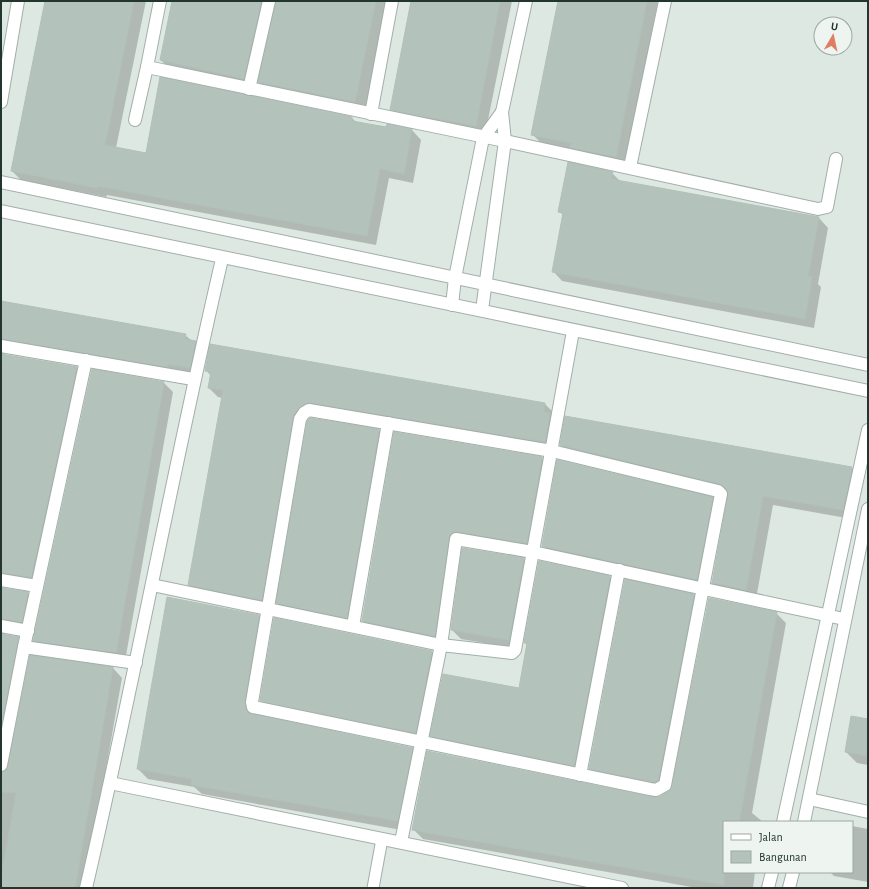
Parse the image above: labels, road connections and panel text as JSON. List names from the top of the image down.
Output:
{
  "legend": ["Jalan", "Bangunan"],
  "north": "top"
}
